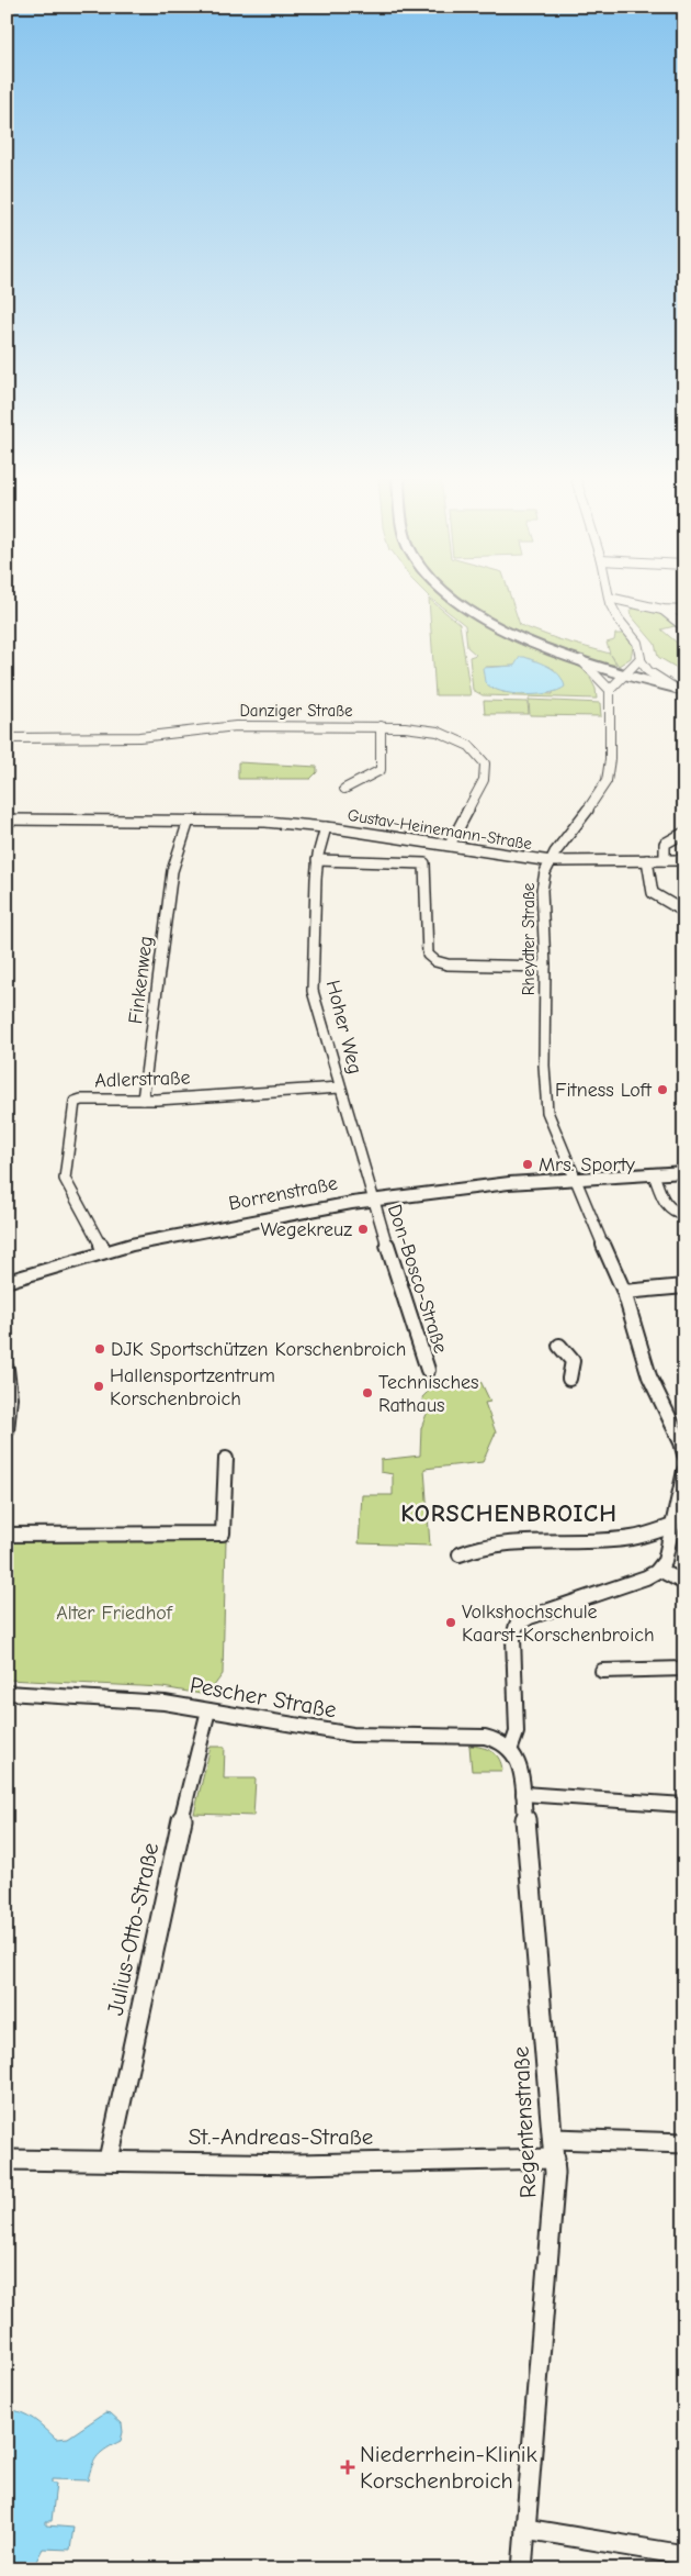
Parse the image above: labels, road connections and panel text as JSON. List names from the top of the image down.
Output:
{
  "streets": {
    "main road": ["Borrenstraße"],
    "street": [
      "Danziger Straße",
      "Gustav-Heinemann-Straße",
      "Rheydter Straße",
      "Finkenweg",
      "Hoher Weg",
      "Adlerstraße",
      "Don-Bosco-Straße",
      "Pescher Straße",
      "Julius-Otto-Straße",
      "Regentenstraße",
      "St.-Andreas-Straße"
    ]
  },
  "crossings": [
    ["Danziger Straße", "Gustav-Heinemann-Straße"],
    ["Gustav-Heinemann-Straße", "Rheydter Straße"],
    ["Gustav-Heinemann-Straße", "Finkenweg"],
    ["Gustav-Heinemann-Straße", "Hoher Weg"],
    ["Rheydter Straße", "Borrenstraße"],
    ["Finkenweg", "Adlerstraße"],
    ["Hoher Weg", "Adlerstraße"],
    ["Hoher Weg", "Borrenstraße"],
    ["Hoher Weg", "Don-Bosco-Straße"],
    ["Adlerstraße", "Borrenstraße"],
    ["Borrenstraße", "Don-Bosco-Straße"],
    ["Pescher Straße", "Julius-Otto-Straße"],
    ["Pescher Straße", "Regentenstraße"],
    ["Julius-Otto-Straße", "St.-Andreas-Straße"],
    ["Regentenstraße", "St.-Andreas-Straße"]
  ],
  "districts": ["KORSCHENBROICH"],
  "parks": ["Alter Friedhof"],
  "places": {
    "other": [
      "Fitness Loft",
      "Mrs. Sporty",
      "Wegekreuz",
      "DJK Sportschützen Korschenbroich",
      "Hallensportzentrum Korschenbroich",
      "Technisches Rathaus",
      "Volkshochschule Kaarst-Korschenbroich"
    ],
    "health": ["Niederrhein-Klinik Korschenbroich"]
  }
}
